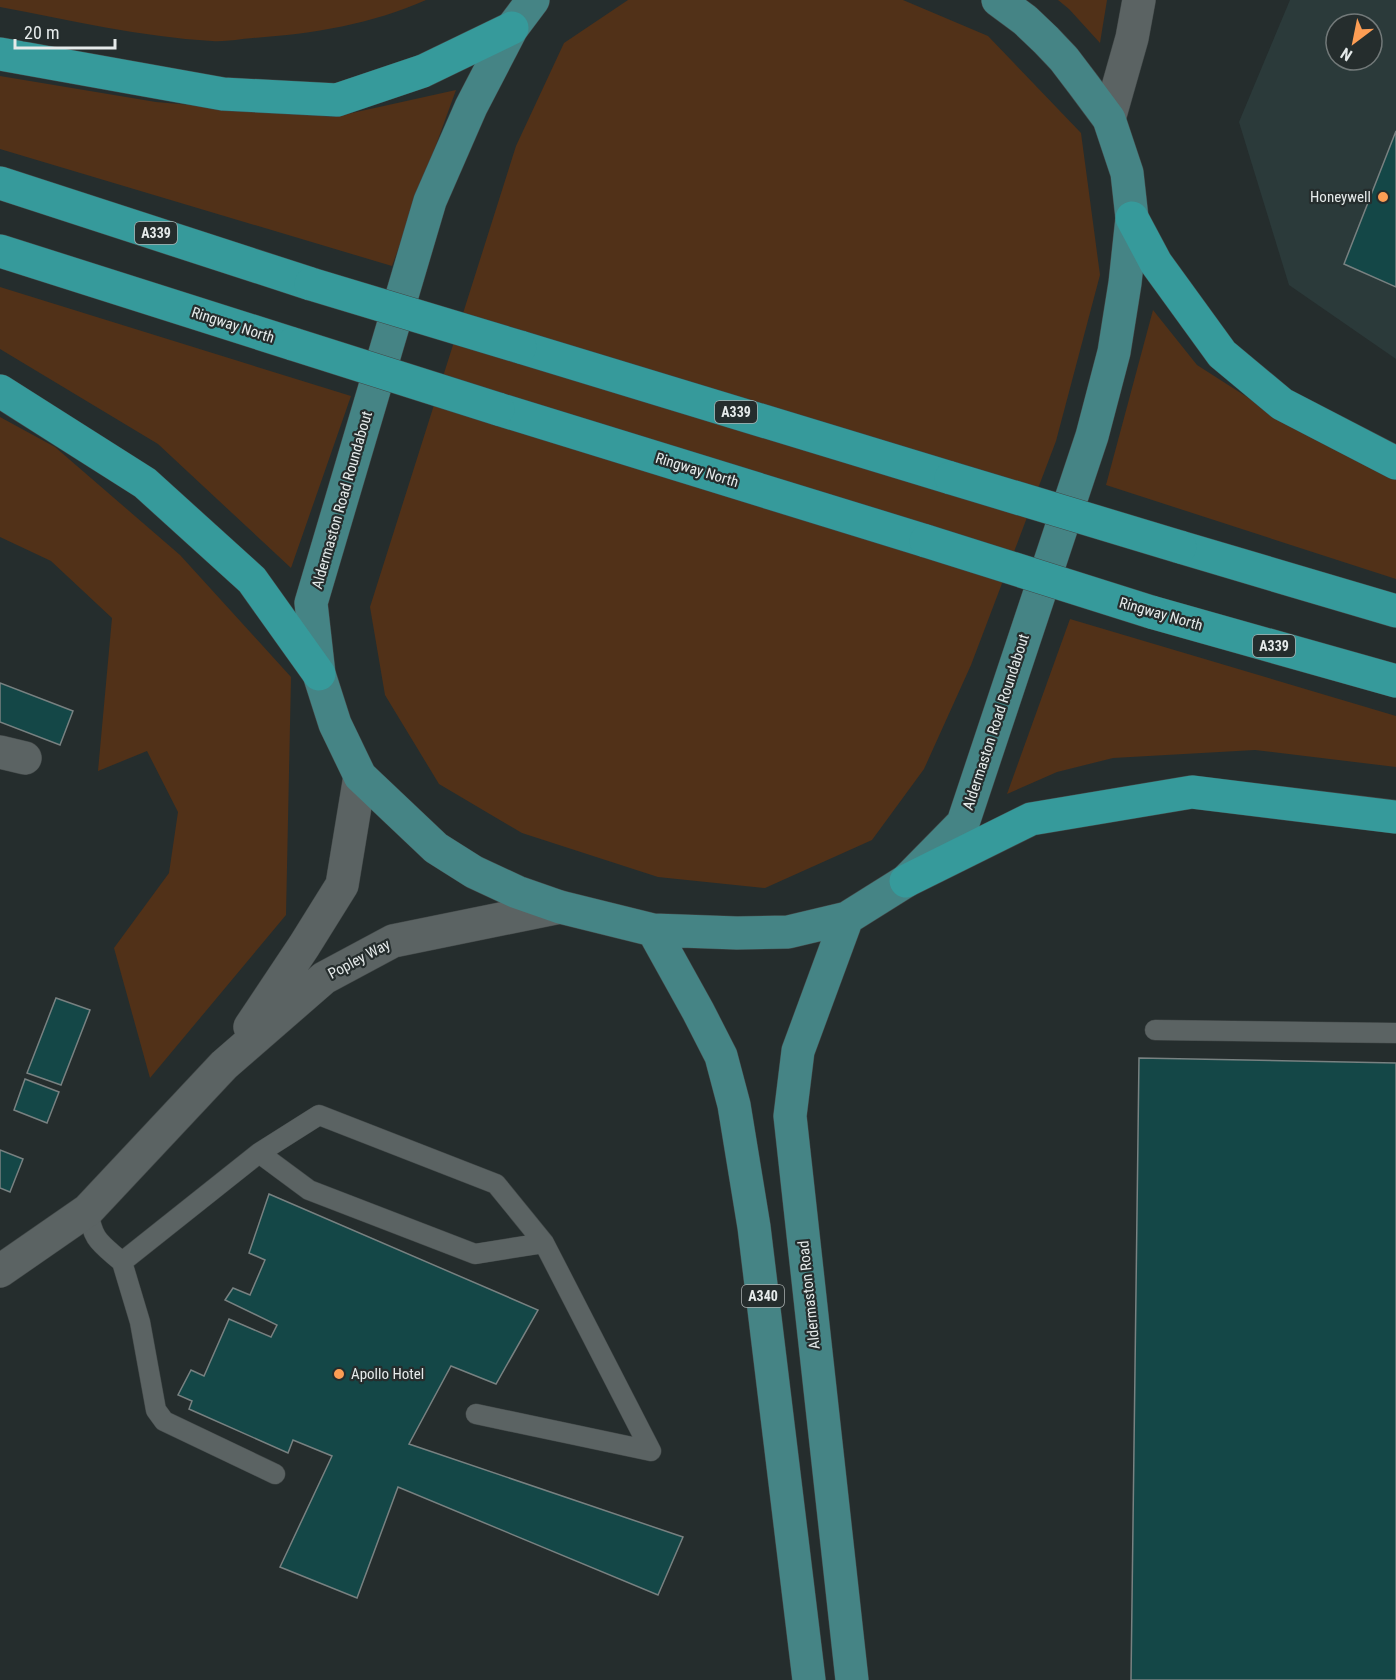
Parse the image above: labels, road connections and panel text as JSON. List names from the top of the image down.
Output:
{
  "streets": {
    "highway": ["A339", "Ringway North"],
    "main road": ["Aldermaston Road Roundabout", "Aldermaston Road", "A340"],
    "street": ["Popley Way"]
  },
  "crossings": [
    ["Aldermaston Road Roundabout", "Popley Way"],
    ["Aldermaston Road Roundabout", "Aldermaston Road"],
    ["Aldermaston Road Roundabout", "A340"]
  ],
  "places": ["Honeywell", "Apollo Hotel"],
  "scale_bar": "20 m",
  "north": "bottom left"
}
